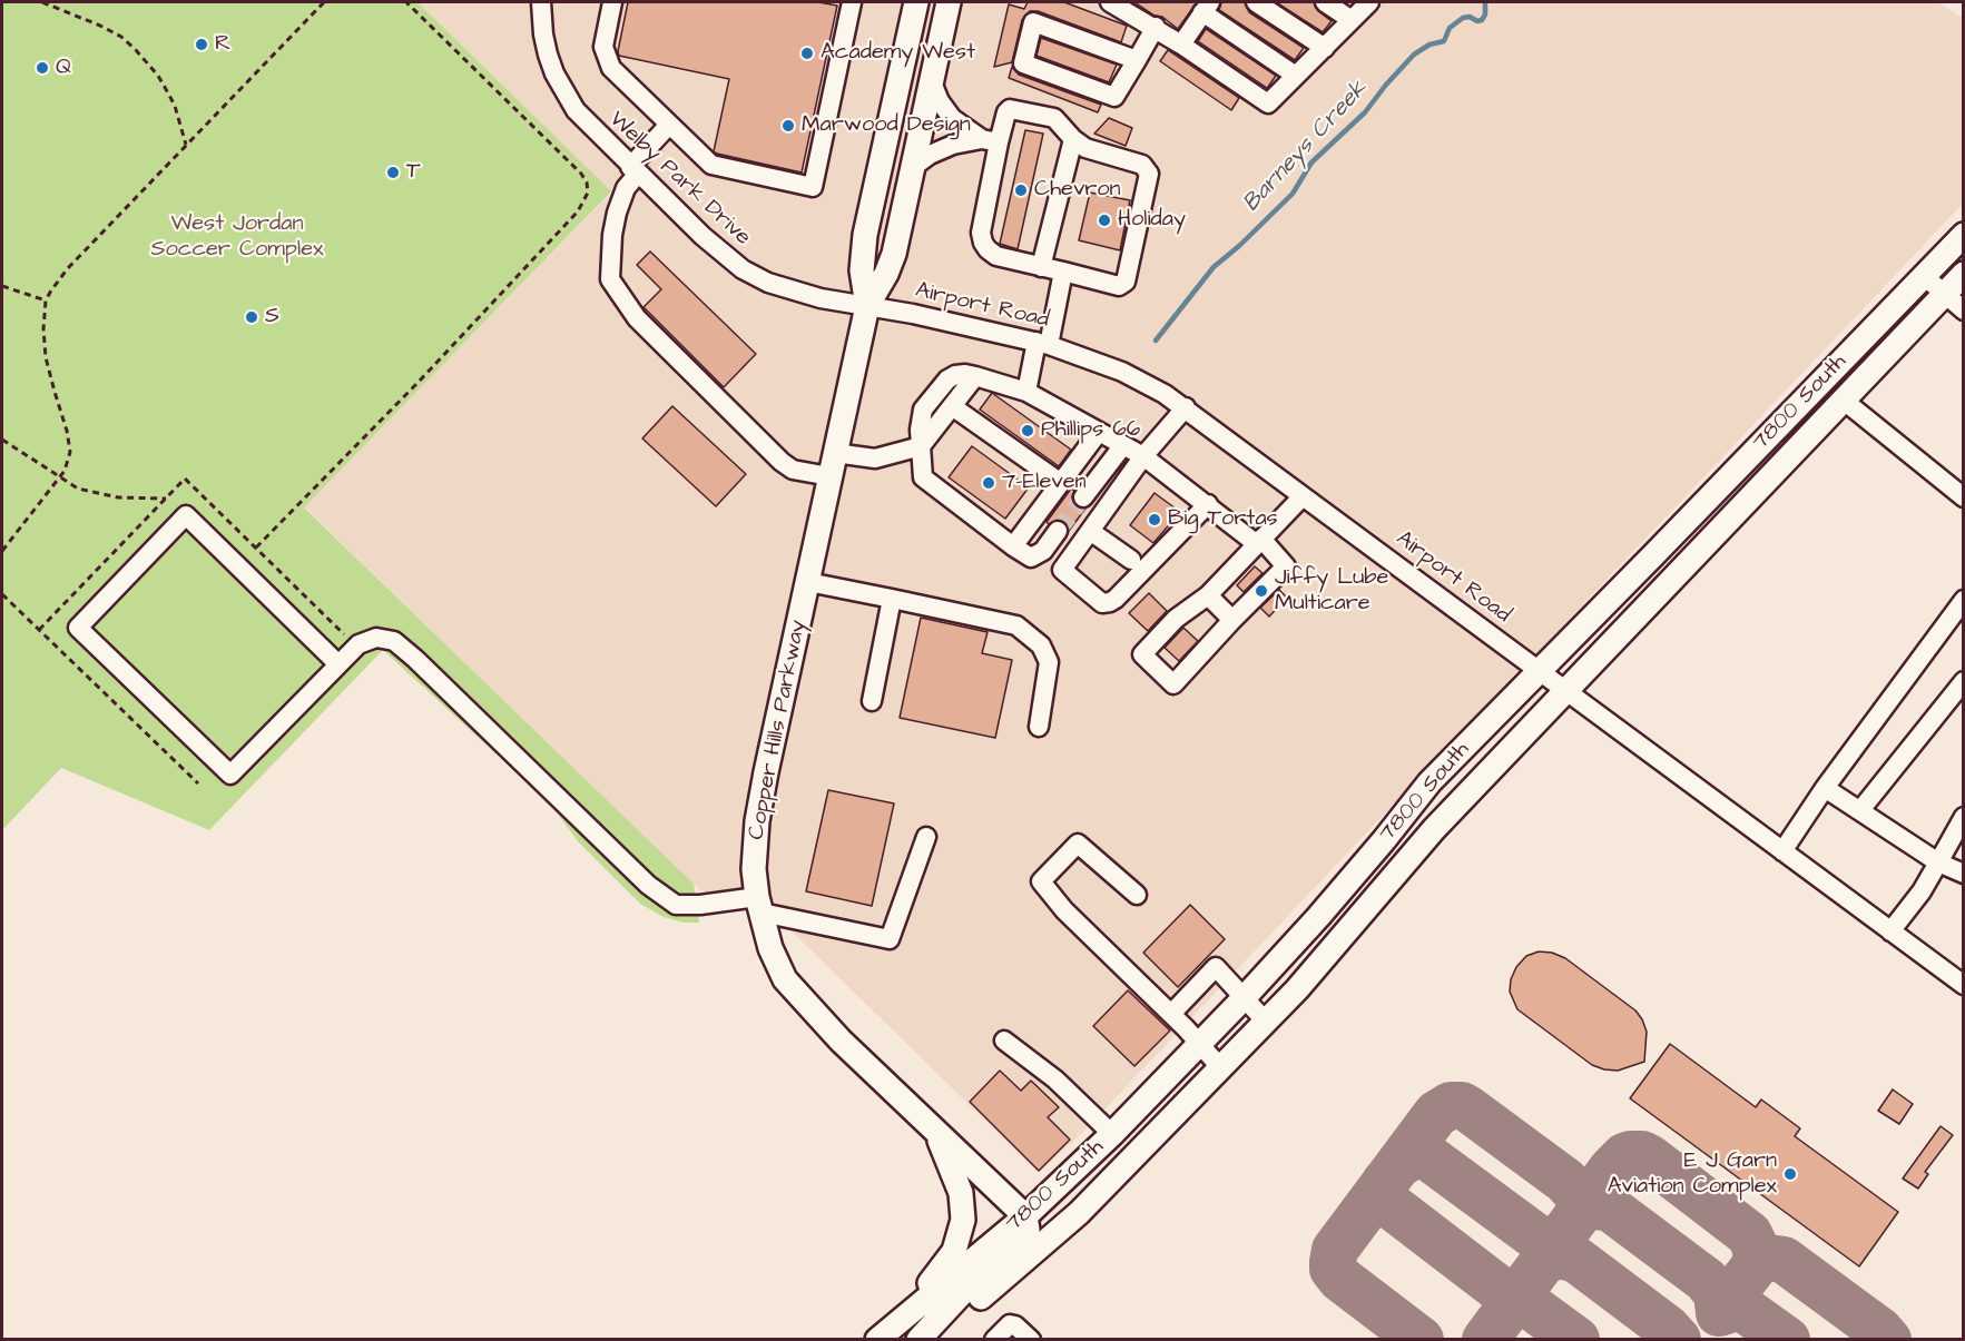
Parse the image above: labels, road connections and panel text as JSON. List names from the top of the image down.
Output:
{
  "streets": {
    "main road": ["7800 South", "Copper Hills Parkway"],
    "street": ["Welby Park Drive", "Airport Road"]
  },
  "crossings": [
    ["Welby Park Drive", "Airport Road"],
    ["Welby Park Drive", "Copper Hills Parkway"],
    ["Airport Road", "7800 South"],
    ["Airport Road", "Copper Hills Parkway"],
    ["7800 South", "Copper Hills Parkway"]
  ],
  "water": ["Barneys Creek"],
  "parks": ["West Jordan Soccer Complex"],
  "places": [
    "R",
    "Academy West",
    "Q",
    "Marwood Design",
    "T",
    "Chevron",
    "Holiday",
    "S",
    "Phillips 66",
    "7-Eleven",
    "Big Tortas",
    "Jiffy Lube Multicare",
    "E J Garn Aviation Complex"
  ]
}
